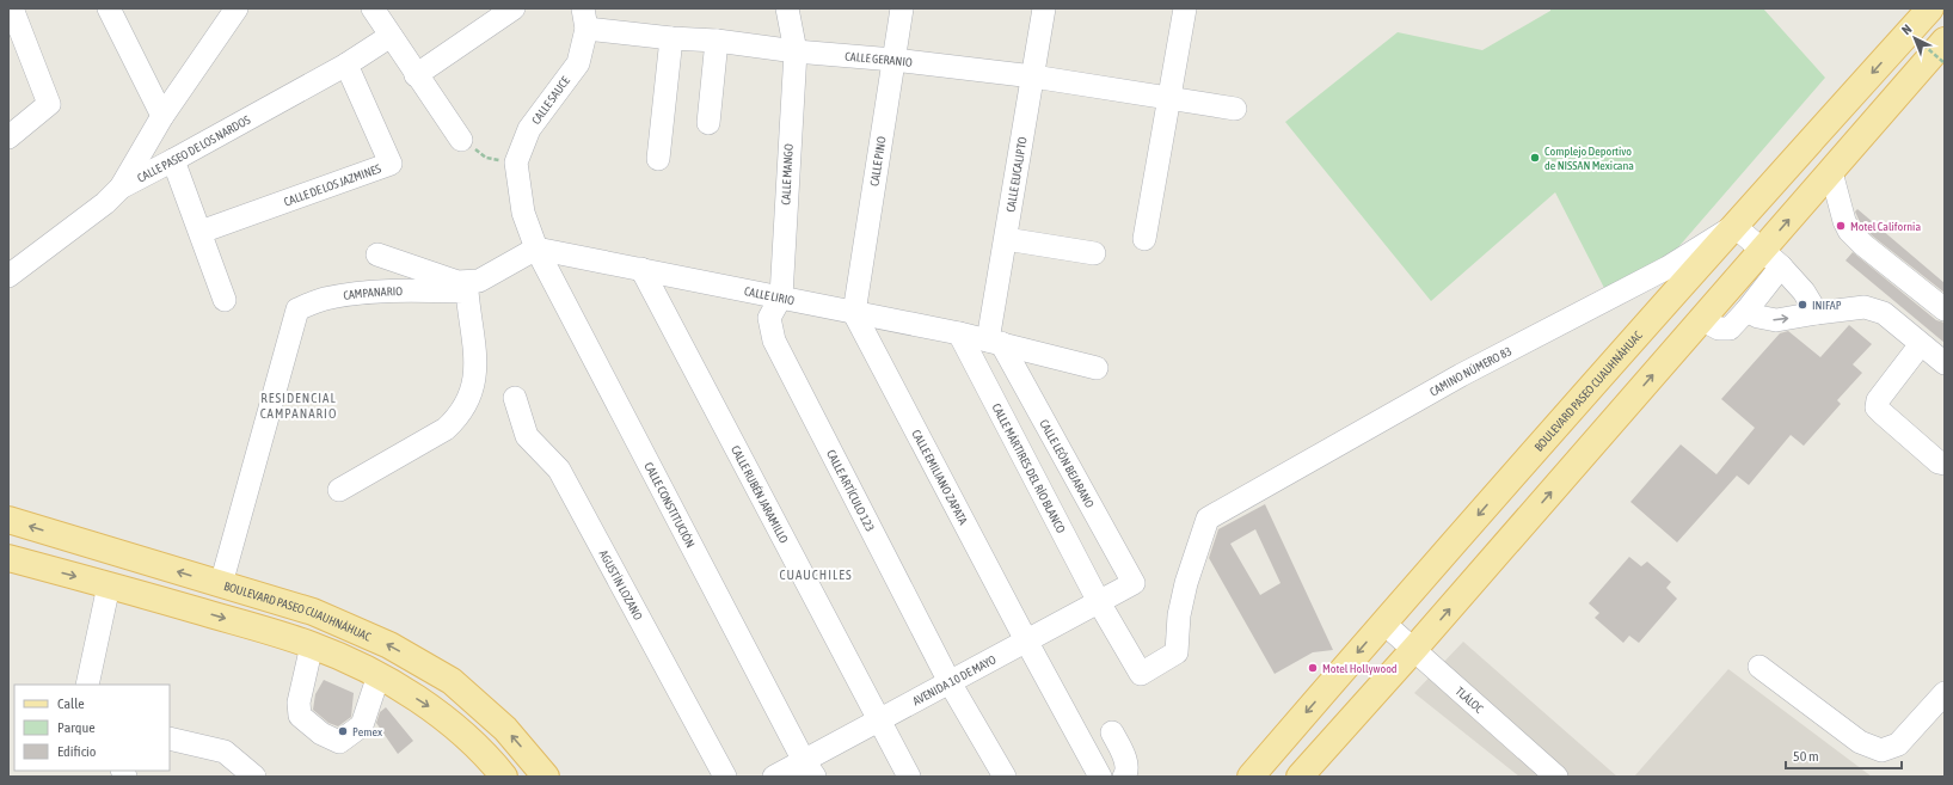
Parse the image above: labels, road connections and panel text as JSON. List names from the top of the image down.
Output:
{
  "streets": {
    "main road": ["BOULEVARD PASEO CUAUHNÁHUAC"],
    "street": [
      "CALLE GERANIO",
      "CALLE SAUCE",
      "CALLE PASEO DE LOS NARDOS",
      "CALLE PINO",
      "CALLE MANGO",
      "CALLE EUCALIPTO",
      "CALLE DE LOS JAZMINES",
      "CAMPANARIO",
      "CALLE LIRIO",
      "CAMINO NÚMERO 83",
      "CALLE LEÓN BEJARANO",
      "CALLE MÁRTIRES DEL RÍO BLANCO",
      "CALLE EMILIANO ZAPATA",
      "CALLE ARTÍCULO 123",
      "CALLE RUBÉN JARAMILLO",
      "CALLE CONSTITUCIÓN",
      "AGUSTÍN LOZANO",
      "AVENIDA 10 DE MAYO",
      "TLÁLOC"
    ]
  },
  "crossings": [
    ["CALLE GERANIO", "CALLE SAUCE"],
    ["CALLE GERANIO", "CALLE PINO"],
    ["CALLE GERANIO", "CALLE MANGO"],
    ["CALLE GERANIO", "CALLE EUCALIPTO"],
    ["CALLE SAUCE", "CALLE LIRIO"],
    ["CALLE SAUCE", "CALLE CONSTITUCIÓN"],
    ["CALLE PASEO DE LOS NARDOS", "CALLE DE LOS JAZMINES"],
    ["CALLE PINO", "CALLE LIRIO"],
    ["CALLE PINO", "CALLE EMILIANO ZAPATA"],
    ["CALLE MANGO", "CALLE LIRIO"],
    ["CALLE MANGO", "CALLE ARTÍCULO 123"],
    ["CALLE EUCALIPTO", "CALLE LIRIO"],
    ["CALLE EUCALIPTO", "CALLE LEÓN BEJARANO"],
    ["CAMPANARIO", "BOULEVARD PASEO CUAUHNÁHUAC"],
    ["CALLE LIRIO", "CALLE LEÓN BEJARANO"],
    ["CALLE LIRIO", "CALLE MÁRTIRES DEL RÍO BLANCO"],
    ["CALLE LIRIO", "CALLE EMILIANO ZAPATA"],
    ["CALLE LIRIO", "CALLE ARTÍCULO 123"],
    ["CALLE LIRIO", "CALLE RUBÉN JARAMILLO"],
    ["CALLE LIRIO", "CALLE CONSTITUCIÓN"],
    ["CAMINO NÚMERO 83", "BOULEVARD PASEO CUAUHNÁHUAC"],
    ["CAMINO NÚMERO 83", "CALLE MÁRTIRES DEL RÍO BLANCO"],
    ["BOULEVARD PASEO CUAUHNÁHUAC", "TLÁLOC"],
    ["CALLE LEÓN BEJARANO", "AVENIDA 10 DE MAYO"],
    ["CALLE MÁRTIRES DEL RÍO BLANCO", "AVENIDA 10 DE MAYO"],
    ["CALLE EMILIANO ZAPATA", "AVENIDA 10 DE MAYO"],
    ["CALLE ARTÍCULO 123", "AVENIDA 10 DE MAYO"],
    ["CALLE RUBÉN JARAMILLO", "AVENIDA 10 DE MAYO"],
    ["CALLE CONSTITUCIÓN", "AVENIDA 10 DE MAYO"]
  ],
  "one_way": ["BOULEVARD PASEO CUAUHNÁHUAC"],
  "districts": ["RESIDENCIAL CAMPANARIO", "CUAUCHILES"],
  "places": [
    "Complejo Deportivo de NISSAN Mexicana",
    "Motel California",
    "INIFAP",
    "Motel Hollywood",
    "Pemex"
  ],
  "legend": ["Calle", "Parque", "Edificio"],
  "scale_bar": "50 m",
  "north": "top left"
}
